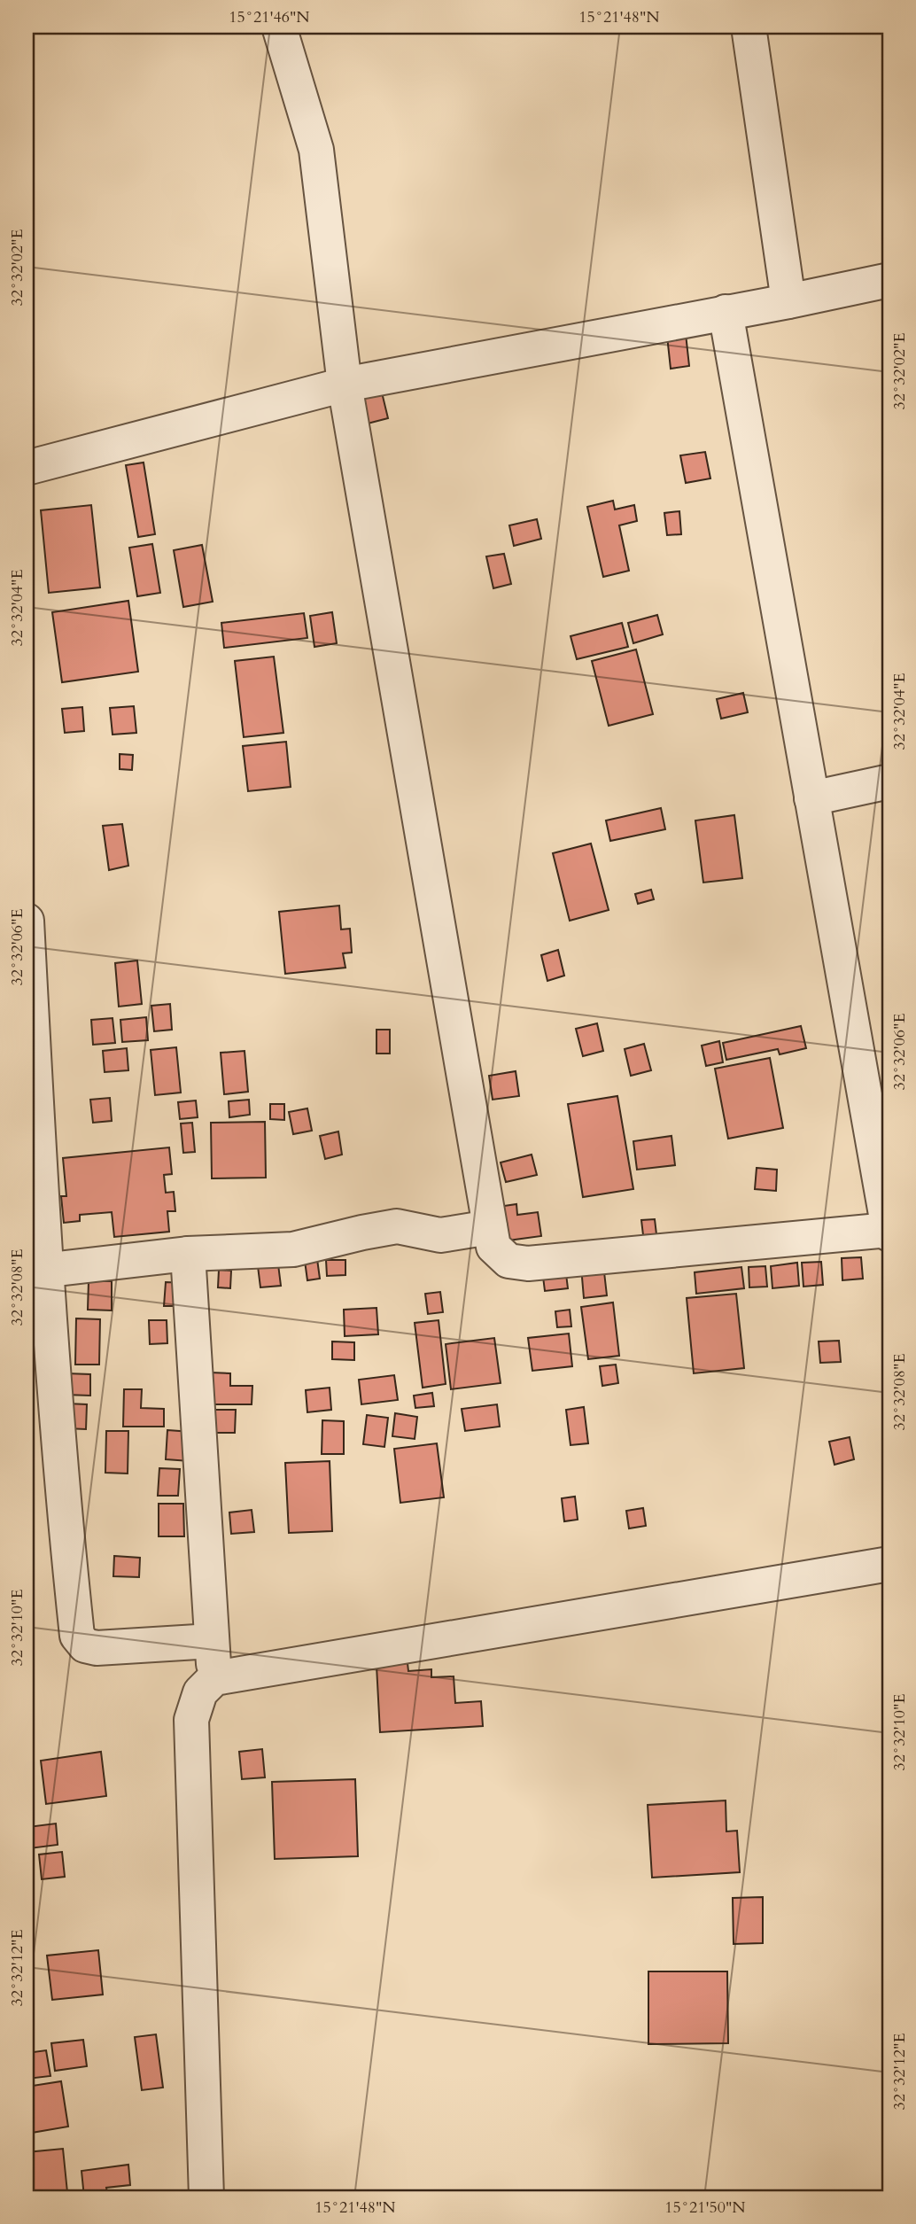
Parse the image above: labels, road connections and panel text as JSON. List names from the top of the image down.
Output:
{
  "coordinates": [
    "15°21'46\"N",
    "15°21'48\"N",
    "32°32'02\"E",
    "32°32'04\"E",
    "32°32'06\"E",
    "32°32'08\"E",
    "32°32'10\"E",
    "32°32'12\"E",
    "15°21'50\"N"
  ]
}
